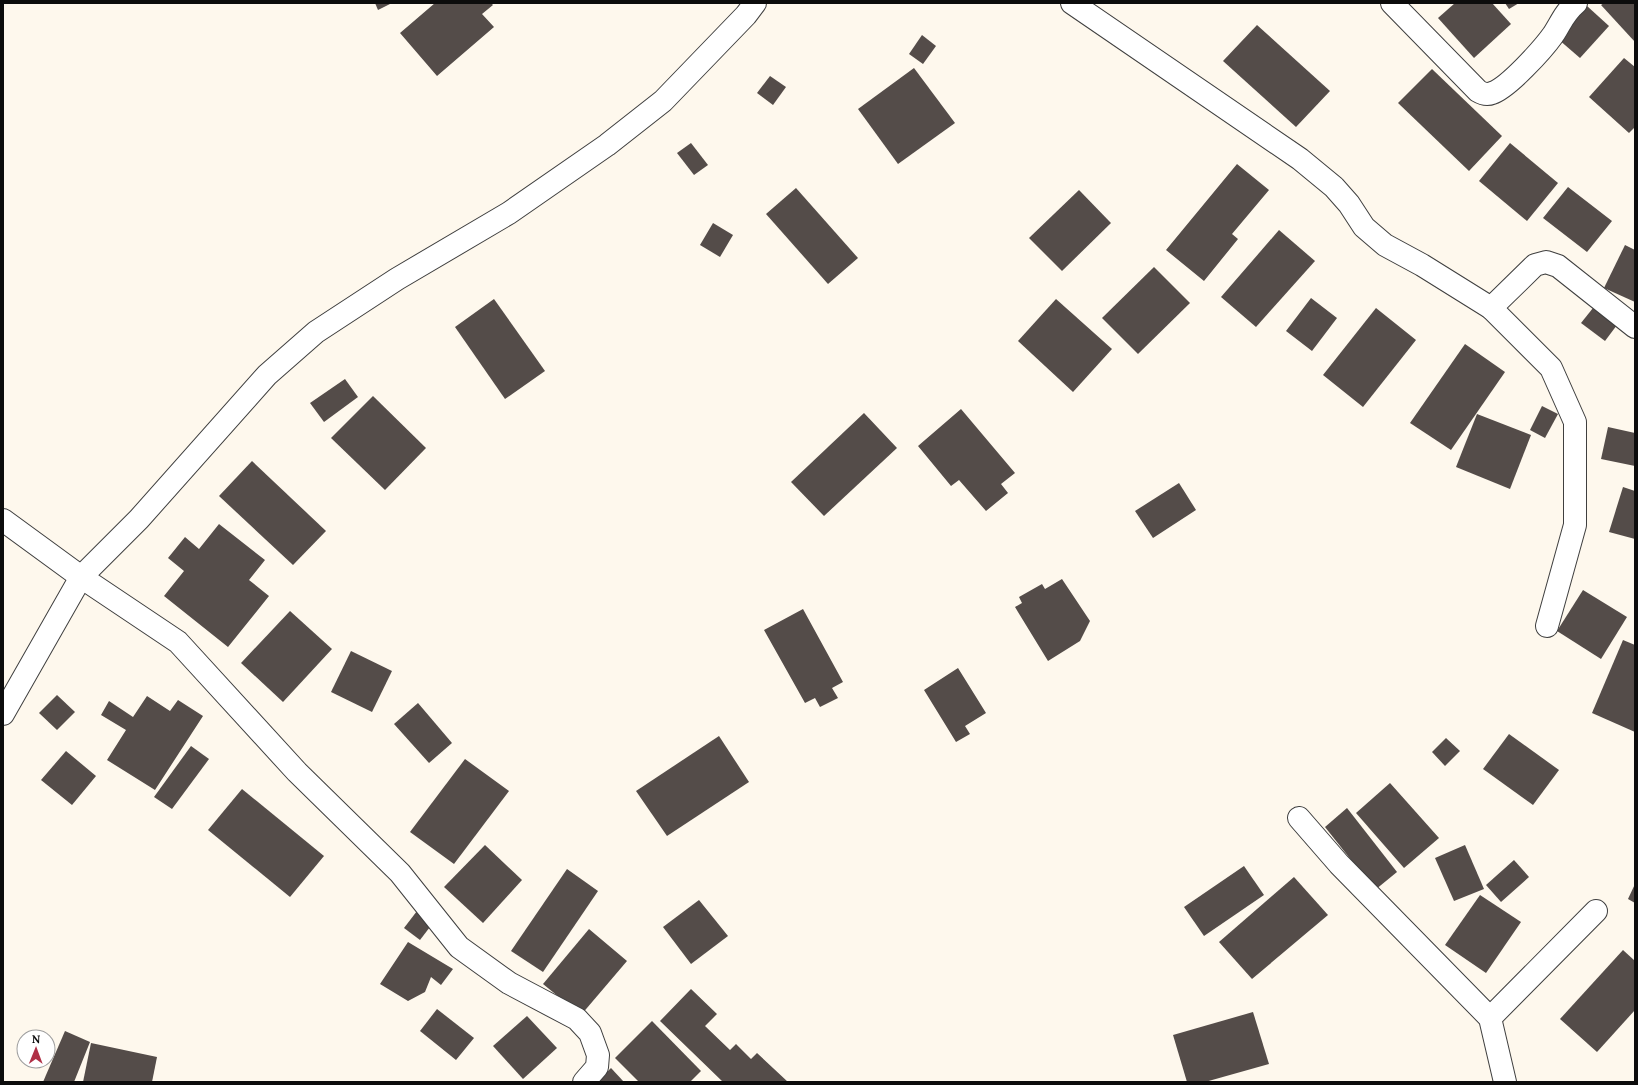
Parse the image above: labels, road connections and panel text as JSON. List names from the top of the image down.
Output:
{
  "north": "top"
}
